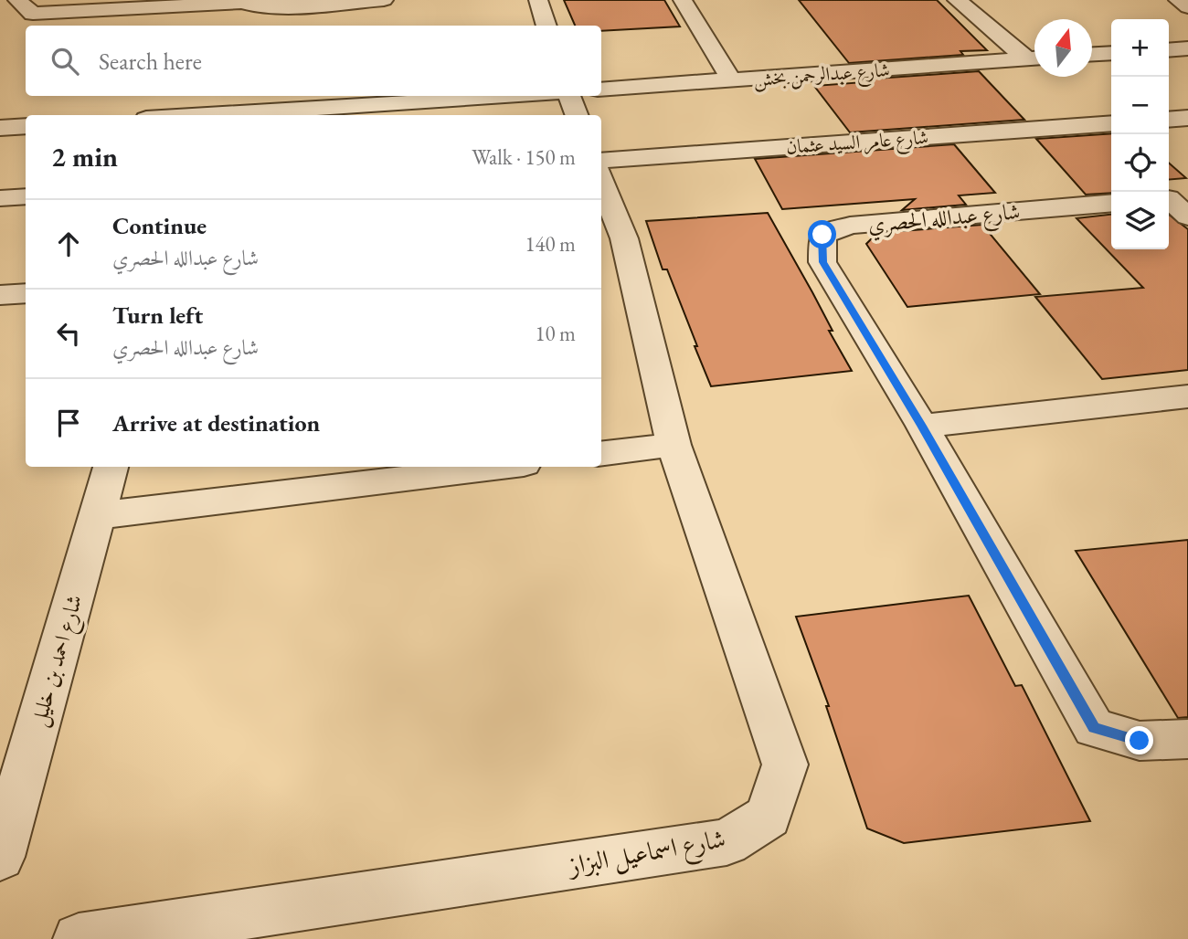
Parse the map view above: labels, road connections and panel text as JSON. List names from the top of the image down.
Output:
{
  "streets": {
    "street": [
      "شارع عبدالرحمن بخش",
      "شارع عامر السيد عثمان",
      "شارع عبدالله الحصري",
      "شارع احمد بن خليل",
      "شارع اسماعيل البزاز"
    ]
  },
  "north": "top",
  "page": {
    "map_buttons": ["+", "−"],
    "search": "Search here",
    "heading": ["2 min", "Walk · 150 m"],
    "list": [
      ["Continue", "شارع عبدالله الحصري", "140 m"],
      ["Turn left", "شارع عبدالله الحصري", "10 m"],
      "Arrive at destination"
    ]
  }
}
